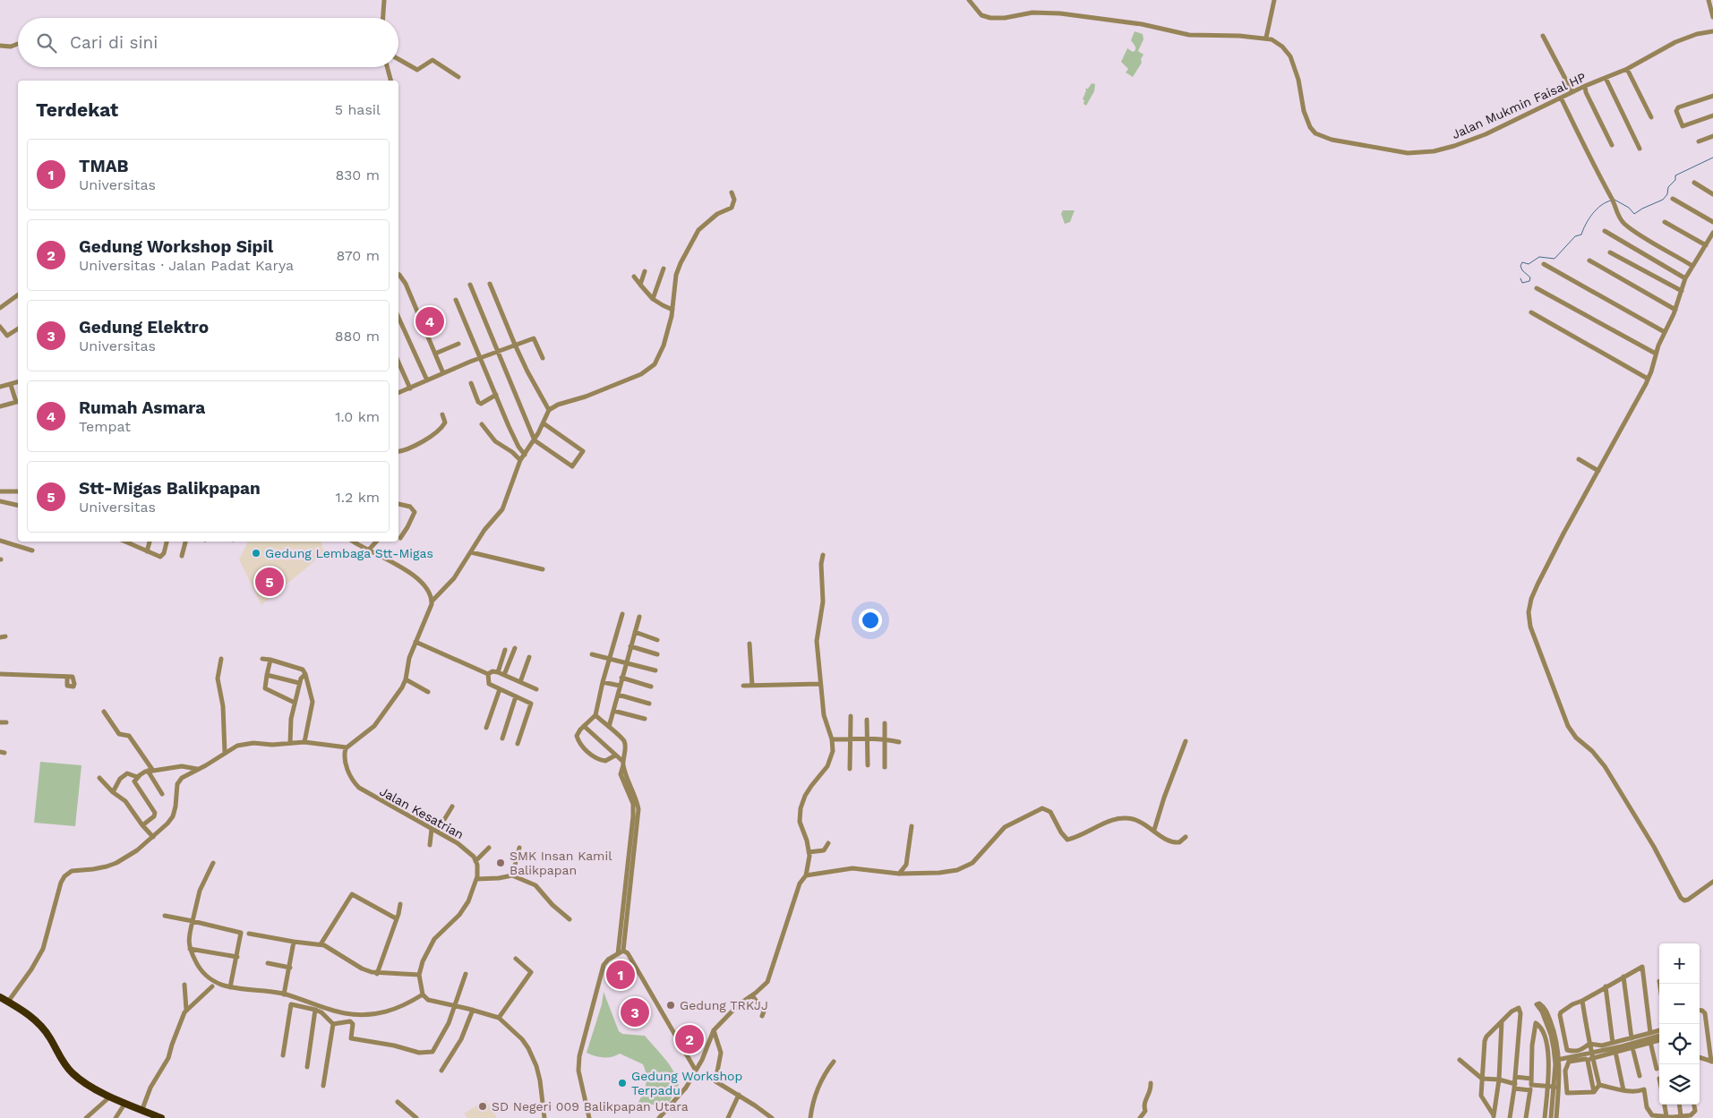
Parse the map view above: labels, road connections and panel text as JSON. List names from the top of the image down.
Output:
{
  "streets": {
    "street": ["Jalan Mukmin Faisal HP", "Jalan Kesatrian"]
  },
  "places": [
    "Gedung Lembaga Stt-Migas",
    "SMK Insan Kamil Balikpapan",
    "Gedung TRKJJ",
    "Gedung Workshop Terpadu",
    "SD Negeri 009 Balikpapan Utara"
  ],
  "page": {
    "search": "Cari di sini",
    "heading": ["Terdekat", "5 hasil"],
    "list": [
      {
        "mark": "1",
        "name": "TMAB",
        "note": "Universitas",
        "value": "830 m"
      },
      {
        "mark": "2",
        "name": "Gedung Workshop Sipil",
        "note": "Universitas · Jalan Padat Karya",
        "value": "870 m"
      },
      {
        "mark": "3",
        "name": "Gedung Elektro",
        "note": "Universitas",
        "value": "880 m"
      },
      {
        "mark": "4",
        "name": "Rumah Asmara",
        "note": "Tempat",
        "value": "1.0 km"
      },
      {
        "mark": "5",
        "name": "Stt-Migas Balikpapan",
        "note": "Universitas",
        "value": "1.2 km"
      }
    ],
    "pins": [
      "4",
      "5",
      "1",
      "3",
      "2"
    ],
    "map_buttons": ["+", "−"]
  }
}
